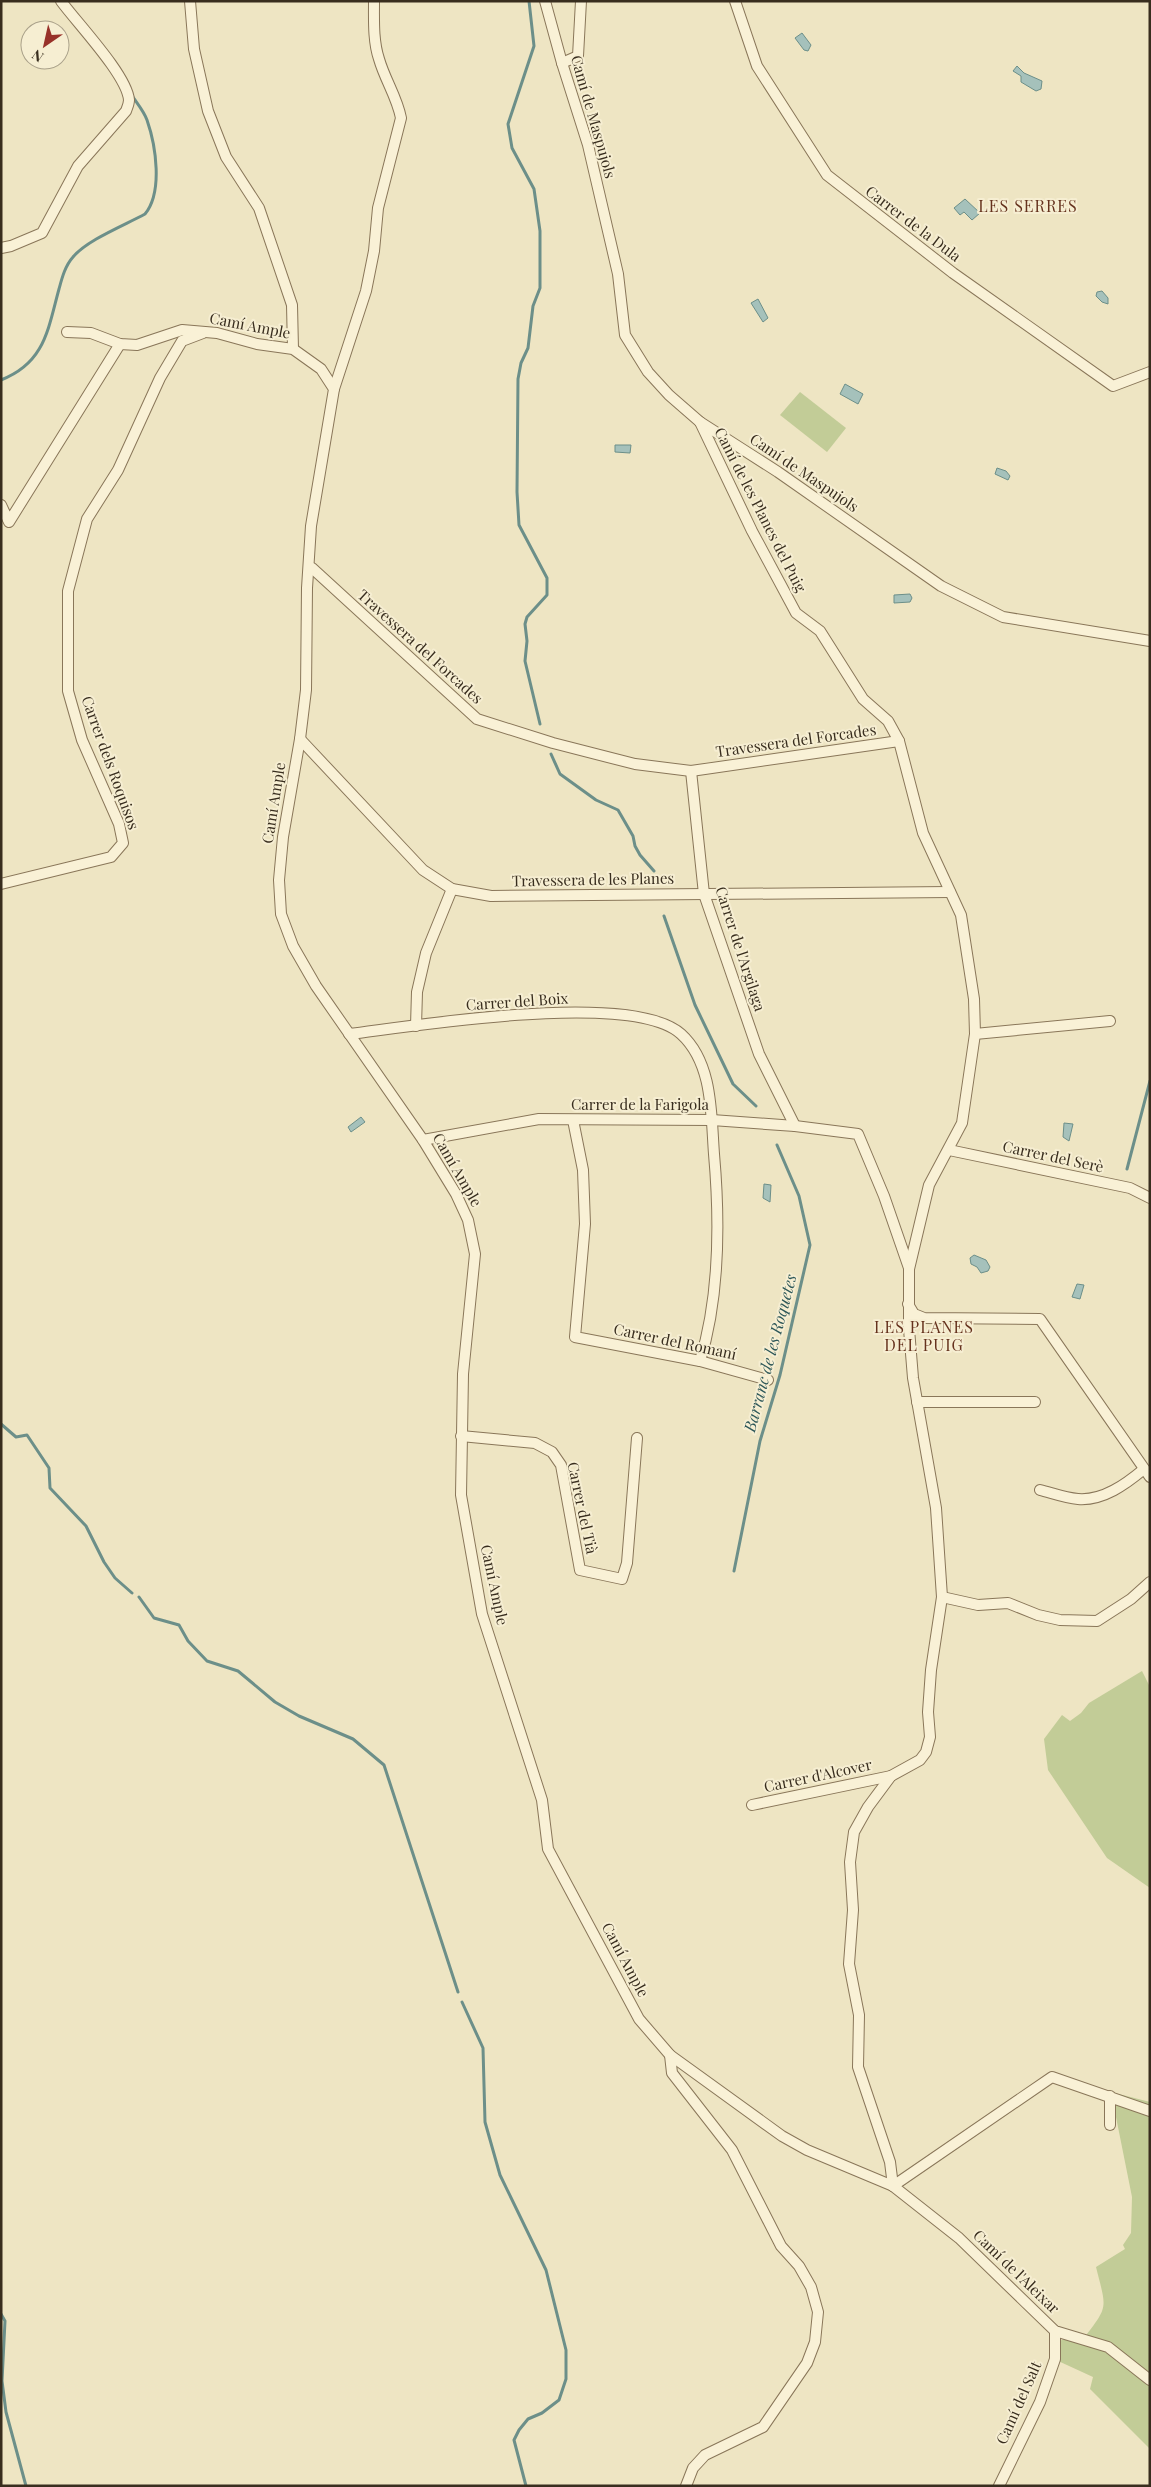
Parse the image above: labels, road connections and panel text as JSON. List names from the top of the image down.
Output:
{
  "streets": {
    "street": [
      "Camí de Maspujols",
      "Carrer de la Dula",
      "Camí Ample",
      "Camí de les Planes del Puig",
      "Travessera del Forcades",
      "Carrer dels Roquisos",
      "Travessera de les Planes",
      "Carrer de l'Argilaga",
      "Carrer del Boix",
      "Carrer de la Farigola",
      "Carrer del Serè",
      "Carrer del Romaní",
      "Carrer del Tià",
      "Carrer d'Alcover",
      "Camí de l'Aleixar",
      "Camí del Salt"
    ]
  },
  "crossings": [
    ["Camí de Maspujols", "Camí de les Planes del Puig"],
    ["Camí Ample", "Camí de les Planes del Puig"],
    ["Camí Ample", "Carrer dels Roquisos"],
    ["Camí Ample", "Travessera de les Planes"],
    ["Camí Ample", "Carrer del Boix"],
    ["Camí Ample", "Carrer de la Farigola"],
    ["Camí Ample", "Carrer del Tià"],
    ["Camí Ample", "Camí de l'Aleixar"],
    ["Camí de les Planes del Puig", "Travessera del Forcades"],
    ["Camí de les Planes del Puig", "Travessera de les Planes"],
    ["Camí de les Planes del Puig", "Carrer de la Farigola"],
    ["Camí de les Planes del Puig", "Carrer del Serè"],
    ["Camí de les Planes del Puig", "Carrer d'Alcover"],
    ["Camí de les Planes del Puig", "Camí de l'Aleixar"],
    ["Travessera del Forcades", "Carrer de l'Argilaga"],
    ["Travessera de les Planes", "Carrer de l'Argilaga"],
    ["Carrer de l'Argilaga", "Carrer de la Farigola"],
    ["Carrer del Boix", "Carrer de la Farigola"],
    ["Carrer del Boix", "Carrer del Romaní"],
    ["Carrer de la Farigola", "Carrer del Romaní"],
    ["Camí de l'Aleixar", "Camí del Salt"]
  ],
  "districts": ["LES SERRES", "LES PLANES DEL PUIG"],
  "water": ["Barranc de les Roquetes"],
  "north": "bottom left"
}
